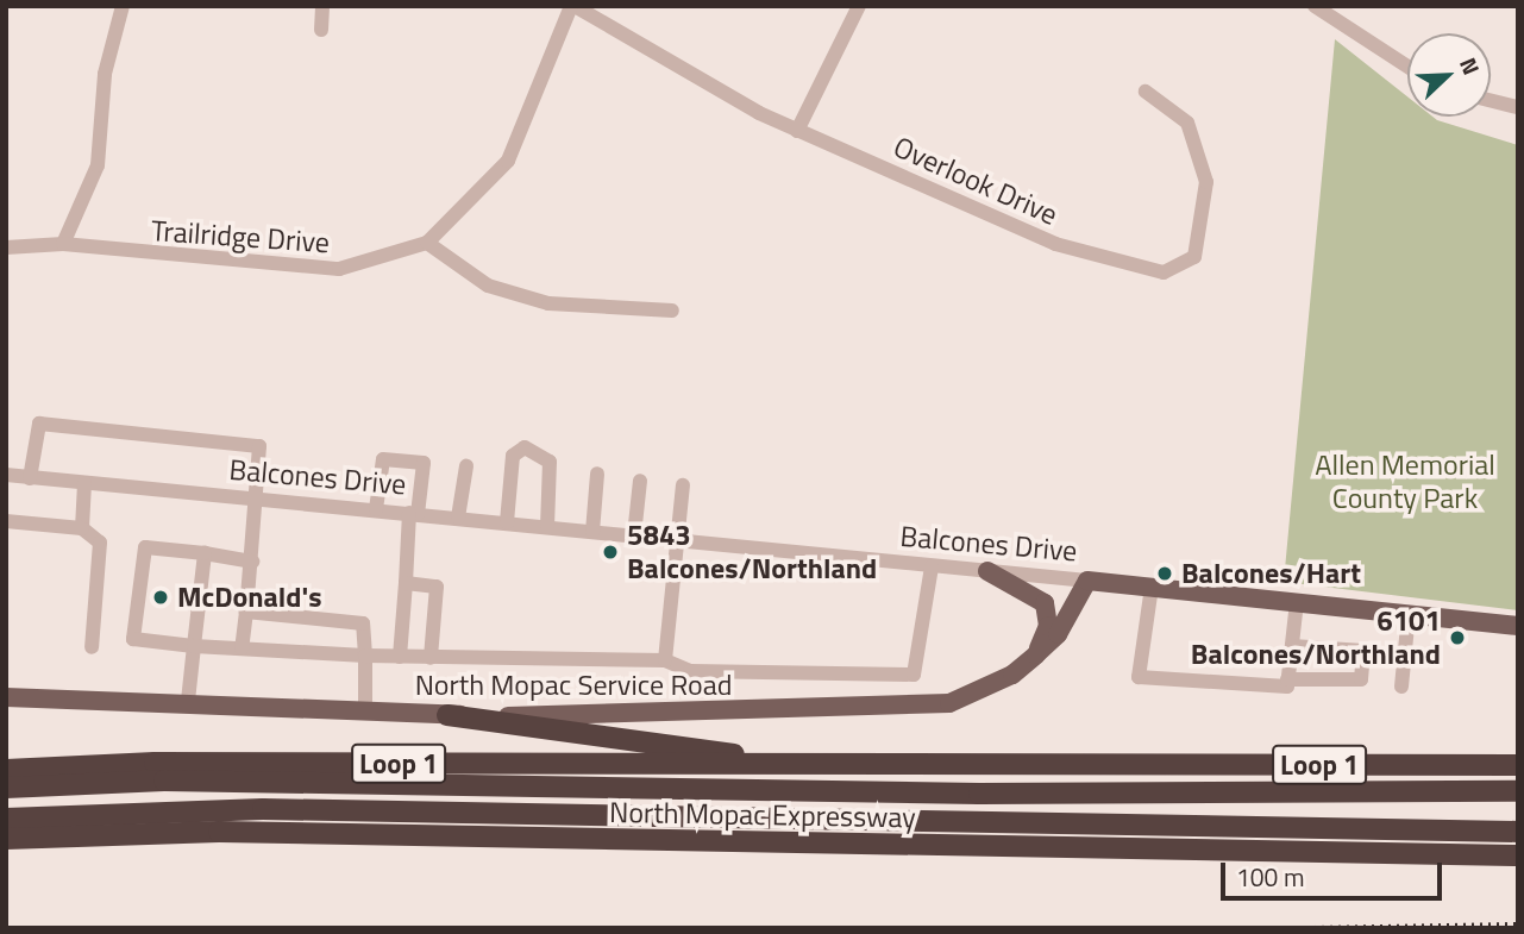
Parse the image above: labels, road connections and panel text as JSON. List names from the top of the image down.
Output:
{
  "streets": {
    "highway": ["Loop 1", "North Mopac Expressway"],
    "main road": ["Balcones Drive", "North Mopac Service Road"],
    "street": ["Overlook Drive", "Trailridge Drive"]
  },
  "crossings": [
    ["Overlook Drive", "Trailridge Drive"],
    ["Balcones Drive", "North Mopac Service Road"]
  ],
  "parks": ["Allen Memorial County Park"],
  "places": [
    "5843 Balcones/Northland",
    "Balcones/Hart",
    "McDonald's",
    "6101 Balcones/Northland"
  ],
  "scale_bar": "100 m",
  "north": "top right"
}
